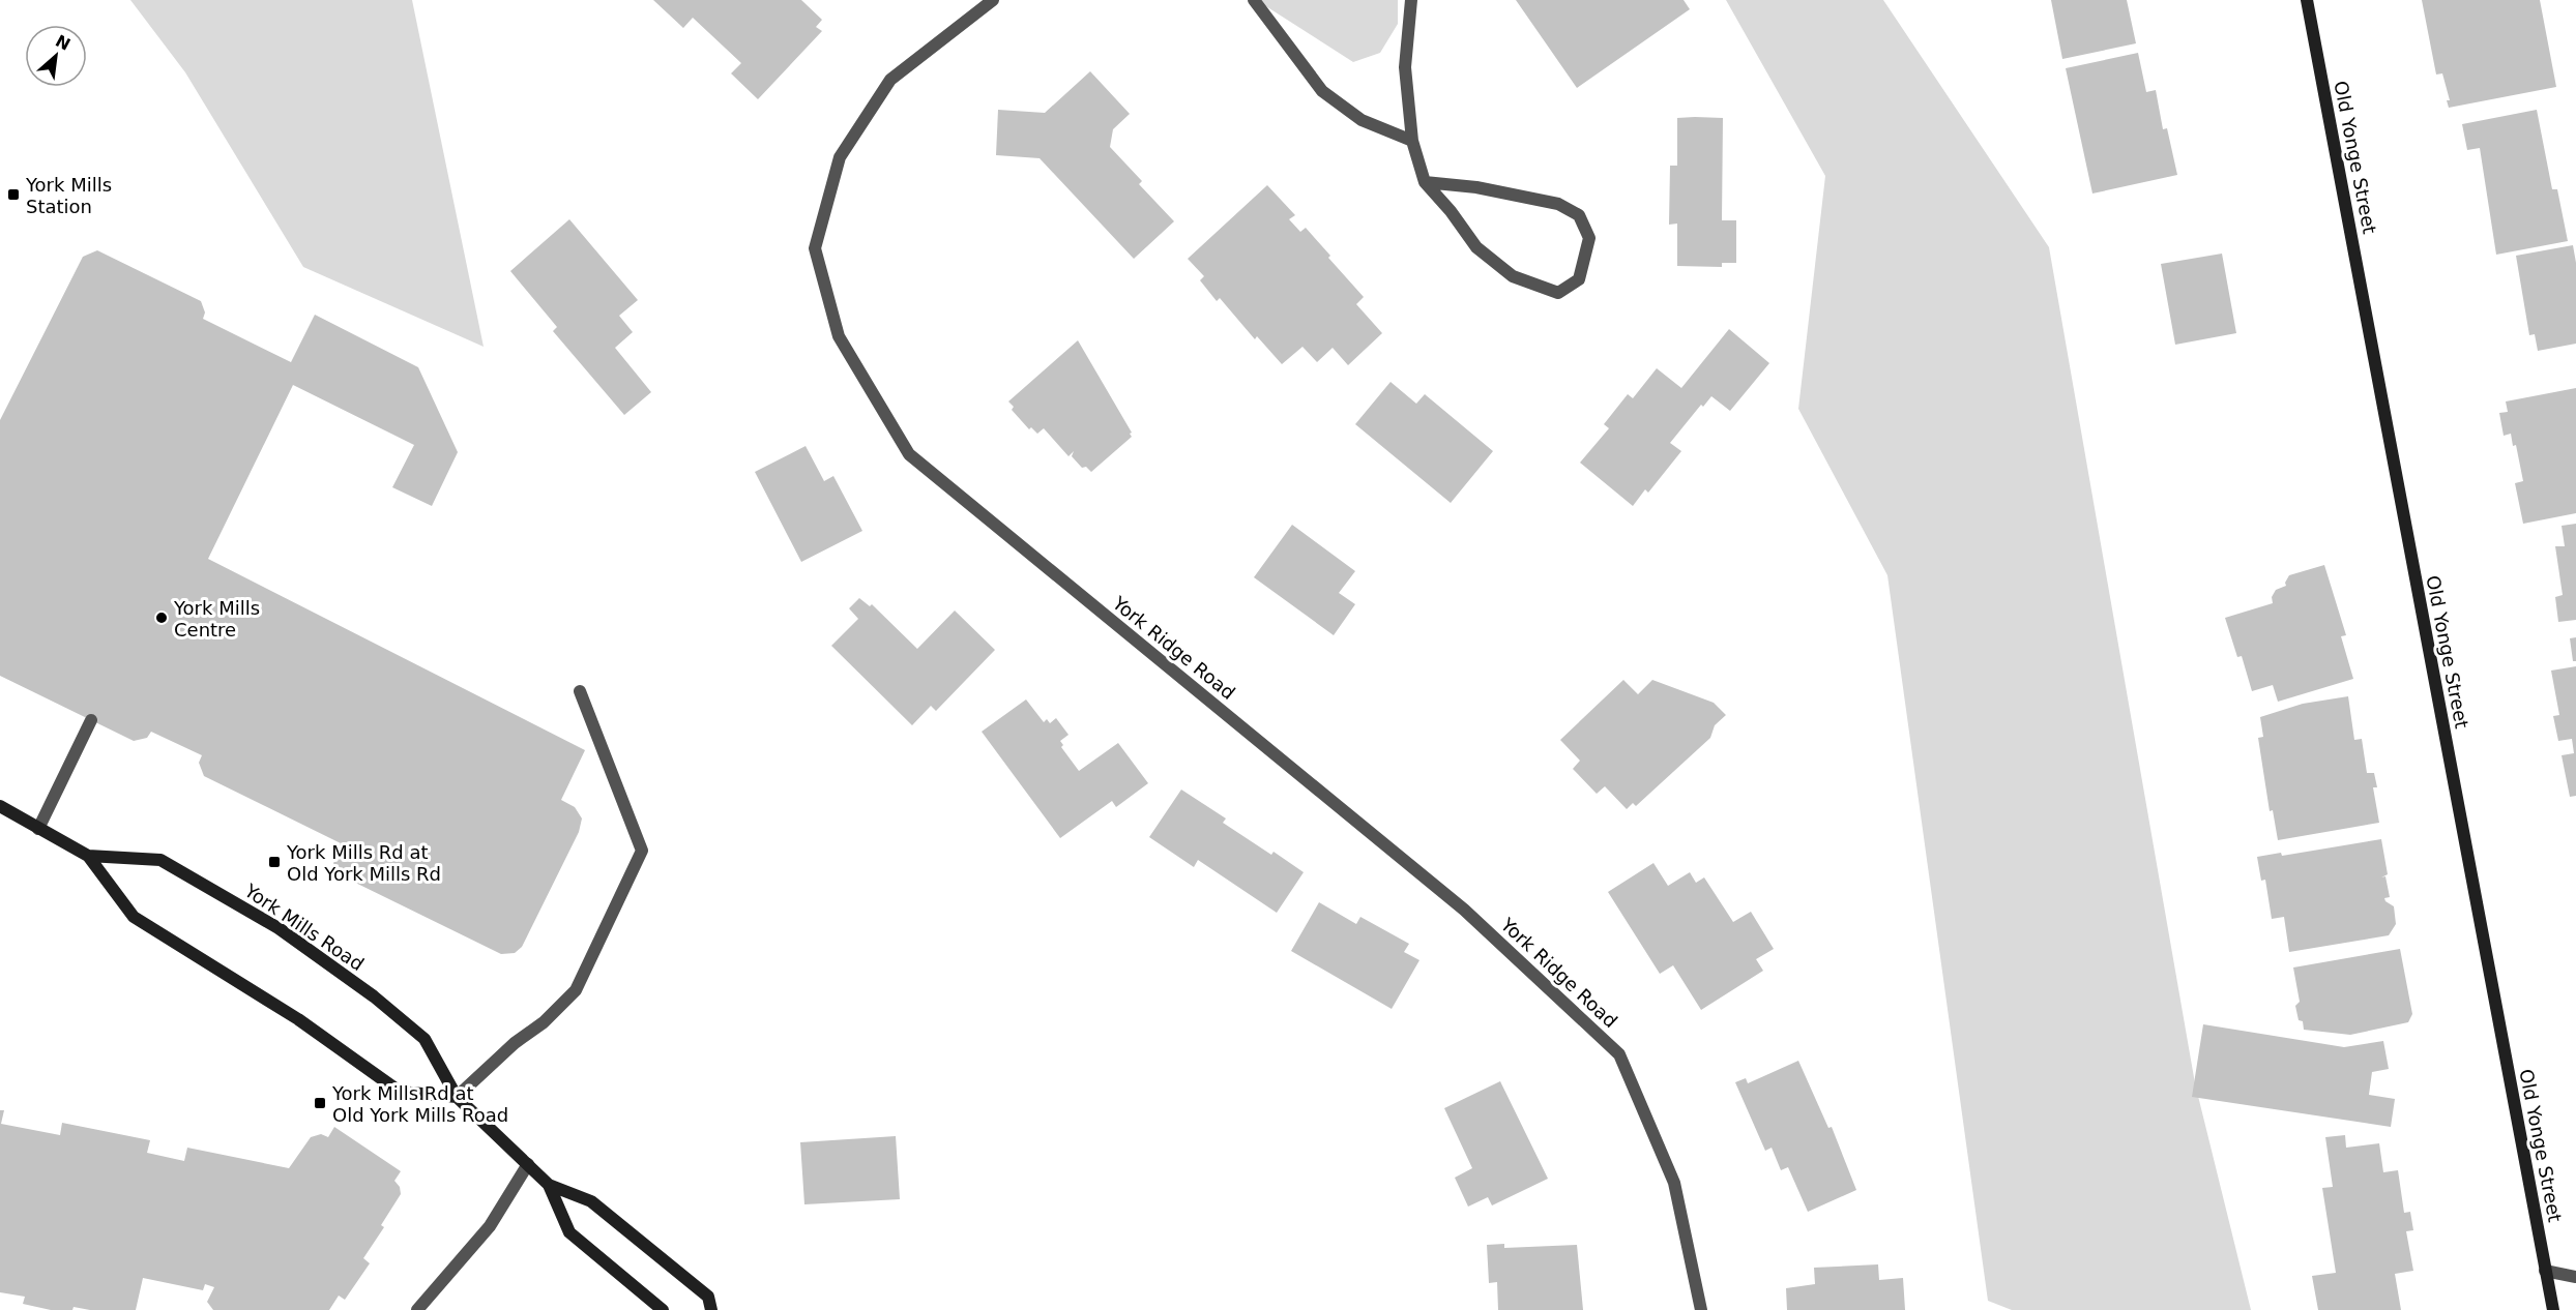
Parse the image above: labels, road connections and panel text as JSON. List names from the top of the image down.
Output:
{
  "streets": {
    "main road": ["Old Yonge Street", "York Mills Road"],
    "street": ["York Ridge Road"]
  },
  "places": {
    "transit": ["York Mills Station", "York Mills Rd at Old York Mills Rd", "York Mills Rd at Old York Mills Road"],
    "other": ["York Mills Centre"]
  },
  "north": "top right"
}
